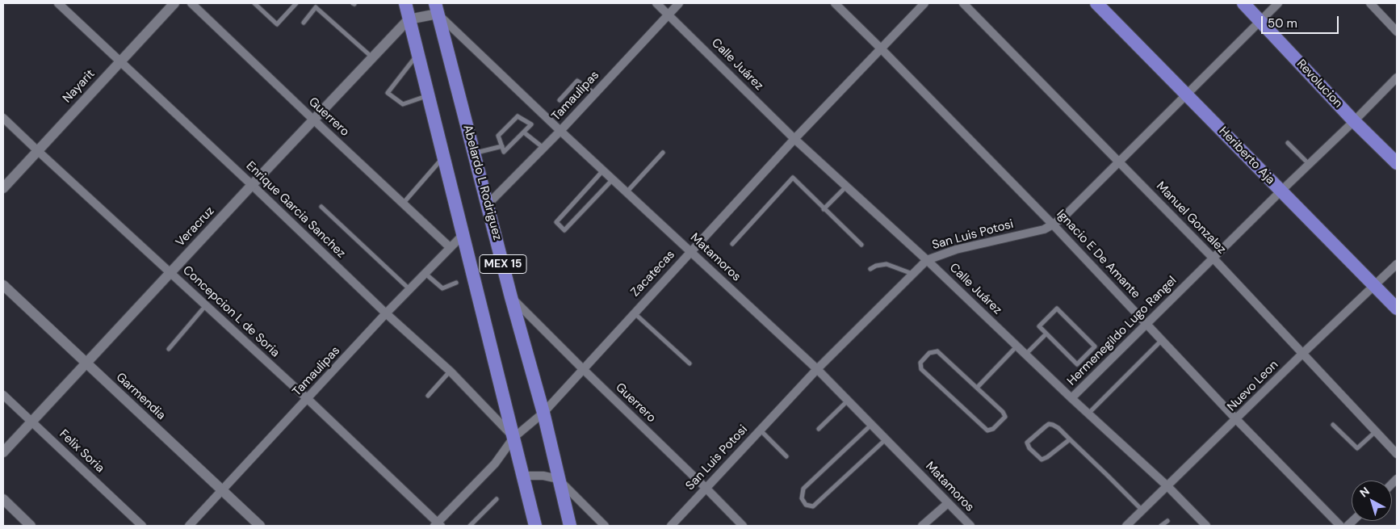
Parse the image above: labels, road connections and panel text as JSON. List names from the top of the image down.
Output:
{
  "streets": {
    "main road": [
      "Revolucion",
      "Heriberto Aja",
      "Abelardo L Rodriguez",
      "MEX 15"
    ],
    "street": [
      "Calle Juárez",
      "Nayarit",
      "Tamaulipas",
      "Guerrero",
      "Enrique Garcia Sanchez",
      "Manuel Gonzalez",
      "Veracruz",
      "San Luis Potosi",
      "Ignacio E De Amante",
      "Matamoros",
      "Zacatecas",
      "Concepcion L de Soria",
      "Hermenegildo Lugo Rangel",
      "Nuevo Leon",
      "Garmendia",
      "Felix Soria"
    ]
  },
  "crossings": [
    ["Calle Juárez", "Tamaulipas"],
    ["Calle Juárez", "San Luis Potosi"],
    ["Calle Juárez", "Zacatecas"],
    ["Calle Juárez", "Hermenegildo Lugo Rangel"],
    ["Calle Juárez", "Nuevo Leon"],
    ["Revolucion", "San Luis Potosi"],
    ["Revolucion", "Hermenegildo Lugo Rangel"],
    ["Nayarit", "Enrique Garcia Sanchez"],
    ["Nayarit", "Concepcion L de Soria"],
    ["Tamaulipas", "Guerrero"],
    ["Tamaulipas", "Abelardo L Rodriguez"],
    ["Tamaulipas", "Enrique Garcia Sanchez"],
    ["Tamaulipas", "Matamoros"],
    ["Tamaulipas", "MEX 15"],
    ["Tamaulipas", "Concepcion L de Soria"],
    ["Tamaulipas", "Garmendia"],
    ["Guerrero", "Abelardo L Rodriguez"],
    ["Guerrero", "Veracruz"],
    ["Guerrero", "San Luis Potosi"],
    ["Guerrero", "Zacatecas"],
    ["Heriberto Aja", "San Luis Potosi"],
    ["Heriberto Aja", "Hermenegildo Lugo Rangel"],
    ["Heriberto Aja", "Nuevo Leon"],
    ["Abelardo L Rodriguez", "Matamoros"],
    ["Abelardo L Rodriguez", "Zacatecas"],
    ["Enrique Garcia Sanchez", "Veracruz"],
    ["Enrique Garcia Sanchez", "MEX 15"],
    ["Enrique Garcia Sanchez", "Zacatecas"],
    ["Manuel Gonzalez", "San Luis Potosi"],
    ["Manuel Gonzalez", "Hermenegildo Lugo Rangel"],
    ["Manuel Gonzalez", "Nuevo Leon"],
    ["Veracruz", "MEX 15"],
    ["Veracruz", "Concepcion L de Soria"],
    ["Veracruz", "Garmendia"],
    ["Veracruz", "Felix Soria"],
    ["San Luis Potosi", "Ignacio E De Amante"],
    ["San Luis Potosi", "Matamoros"],
    ["Ignacio E De Amante", "Zacatecas"],
    ["Ignacio E De Amante", "Hermenegildo Lugo Rangel"],
    ["Ignacio E De Amante", "Nuevo Leon"],
    ["Matamoros", "Zacatecas"],
    ["MEX 15", "Zacatecas"],
    ["Zacatecas", "Concepcion L de Soria"]
  ],
  "scale_bar": "50 m",
  "north": "top left"
}
